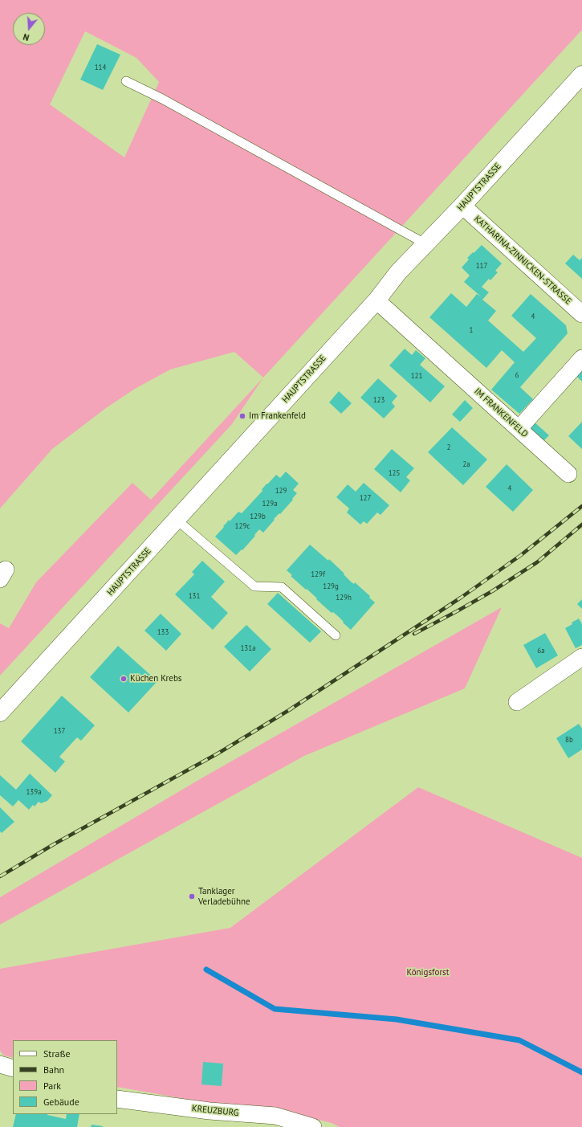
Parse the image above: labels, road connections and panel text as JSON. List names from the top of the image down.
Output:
{
  "streets": {
    "main road": ["HAUPTSTRASSE"],
    "street": ["KATHARINA-ZINNICKEN-STRASSE", "IM FRANKENFELD", "KREUZBURG"]
  },
  "crossings": [
    ["HAUPTSTRASSE", "KATHARINA-ZINNICKEN-STRASSE"],
    ["HAUPTSTRASSE", "IM FRANKENFELD"]
  ],
  "parks": ["Königsforst"],
  "places": ["Im Frankenfeld", "Küchen Krebs", "Tanklager Verladebühne"],
  "house_numbers": [
    "114",
    "117",
    "4",
    "1",
    "6",
    "121",
    "123",
    "2",
    "2a",
    "125",
    "4",
    "129",
    "127",
    "129a",
    "129b",
    "129c",
    "129f",
    "129g",
    "131",
    "129h",
    "133",
    "131a",
    "6a",
    "137",
    "8b",
    "139a"
  ],
  "legend": [
    "Straße",
    "Bahn",
    "Park",
    "Gebäude"
  ],
  "north": "bottom"
}
